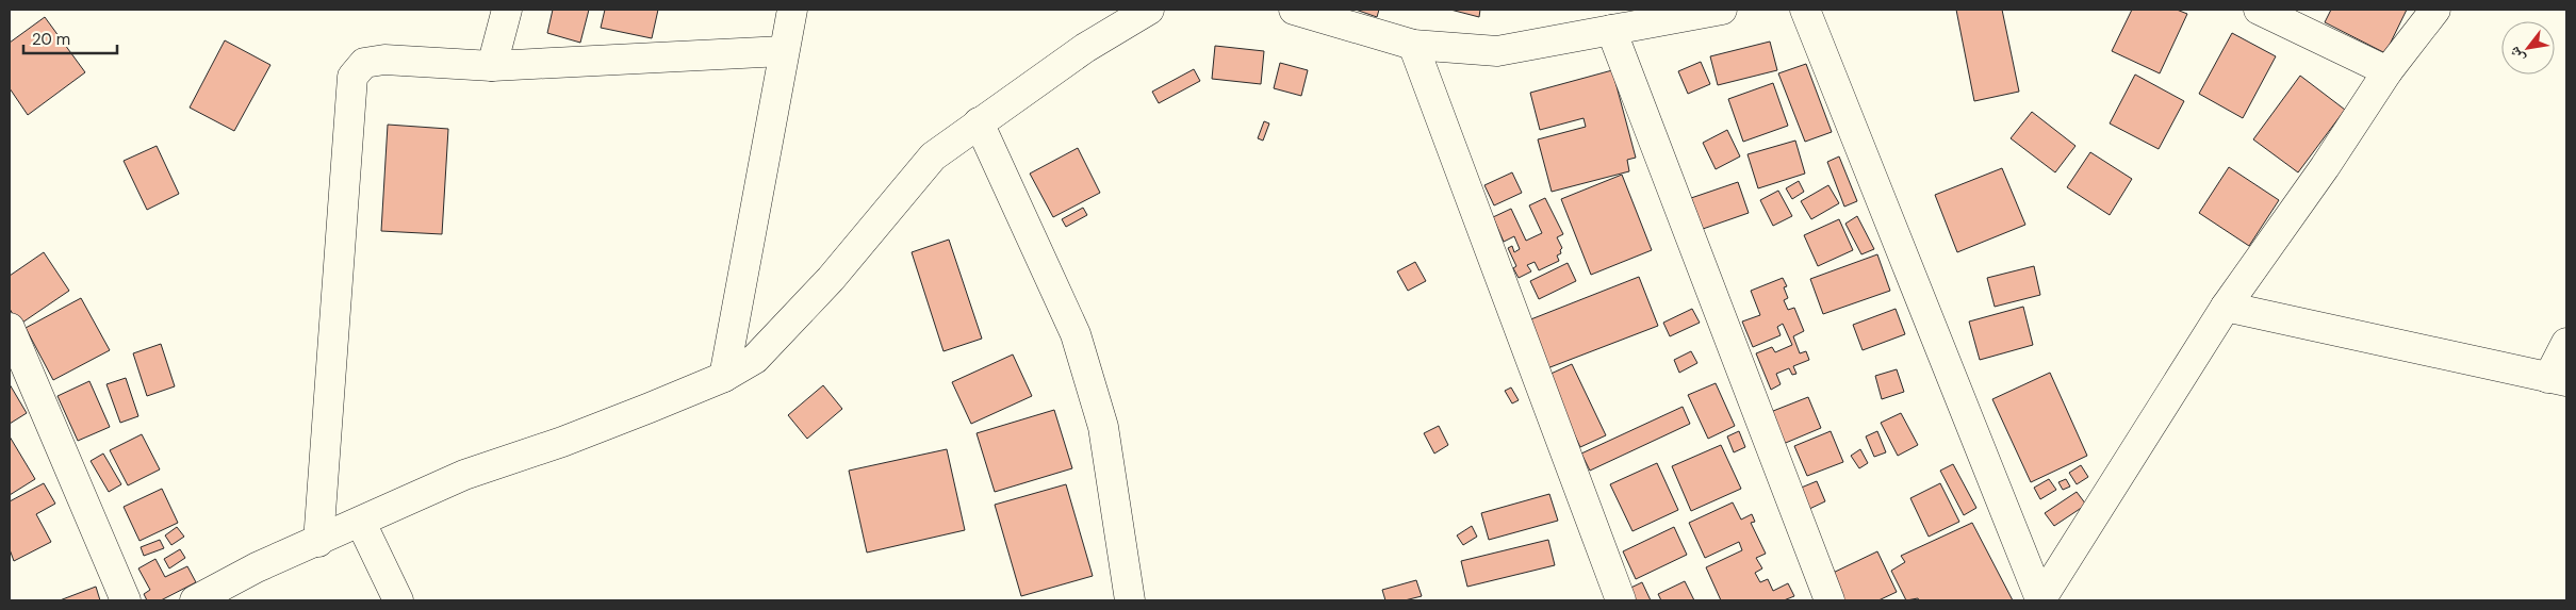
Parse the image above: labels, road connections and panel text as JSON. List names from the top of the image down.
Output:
{
  "scale_bar": "20 m",
  "north": "bottom left"
}
